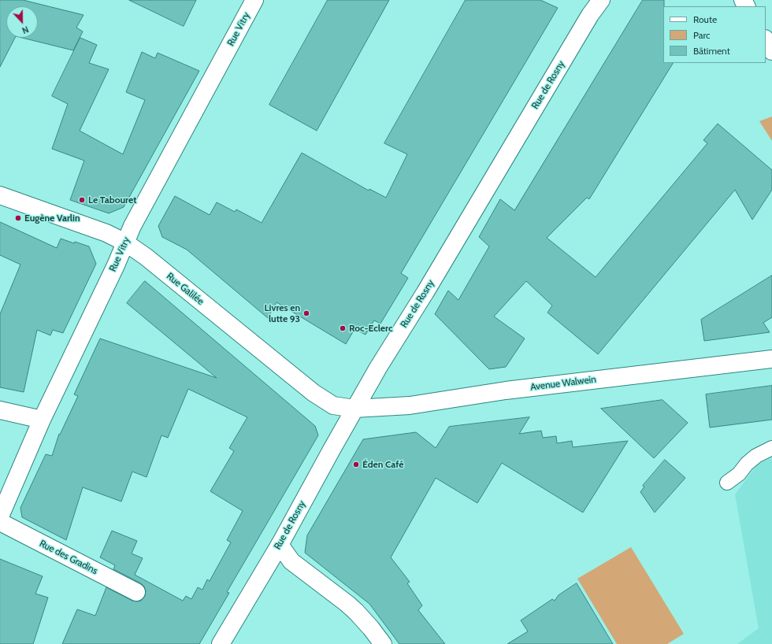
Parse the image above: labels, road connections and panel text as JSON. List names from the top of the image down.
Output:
{
  "streets": {
    "street": [
      "Rue Vitry",
      "Rue de Rosny",
      "Rue Galilée",
      "Avenue Walwein",
      "Rue des Gradins"
    ]
  },
  "crossings": [
    ["Rue Vitry", "Rue Galilée"],
    ["Rue de Rosny", "Rue Galilée"],
    ["Rue de Rosny", "Avenue Walwein"],
    ["Rue Galilée", "Avenue Walwein"]
  ],
  "places": [
    "Le Tabouret",
    "Eugène Varlin",
    "Livres en lutte 93",
    "Roc-Eclerc",
    "Éden Café"
  ],
  "legend": ["Route", "Parc", "Bâtiment"],
  "north": "bottom"
}
